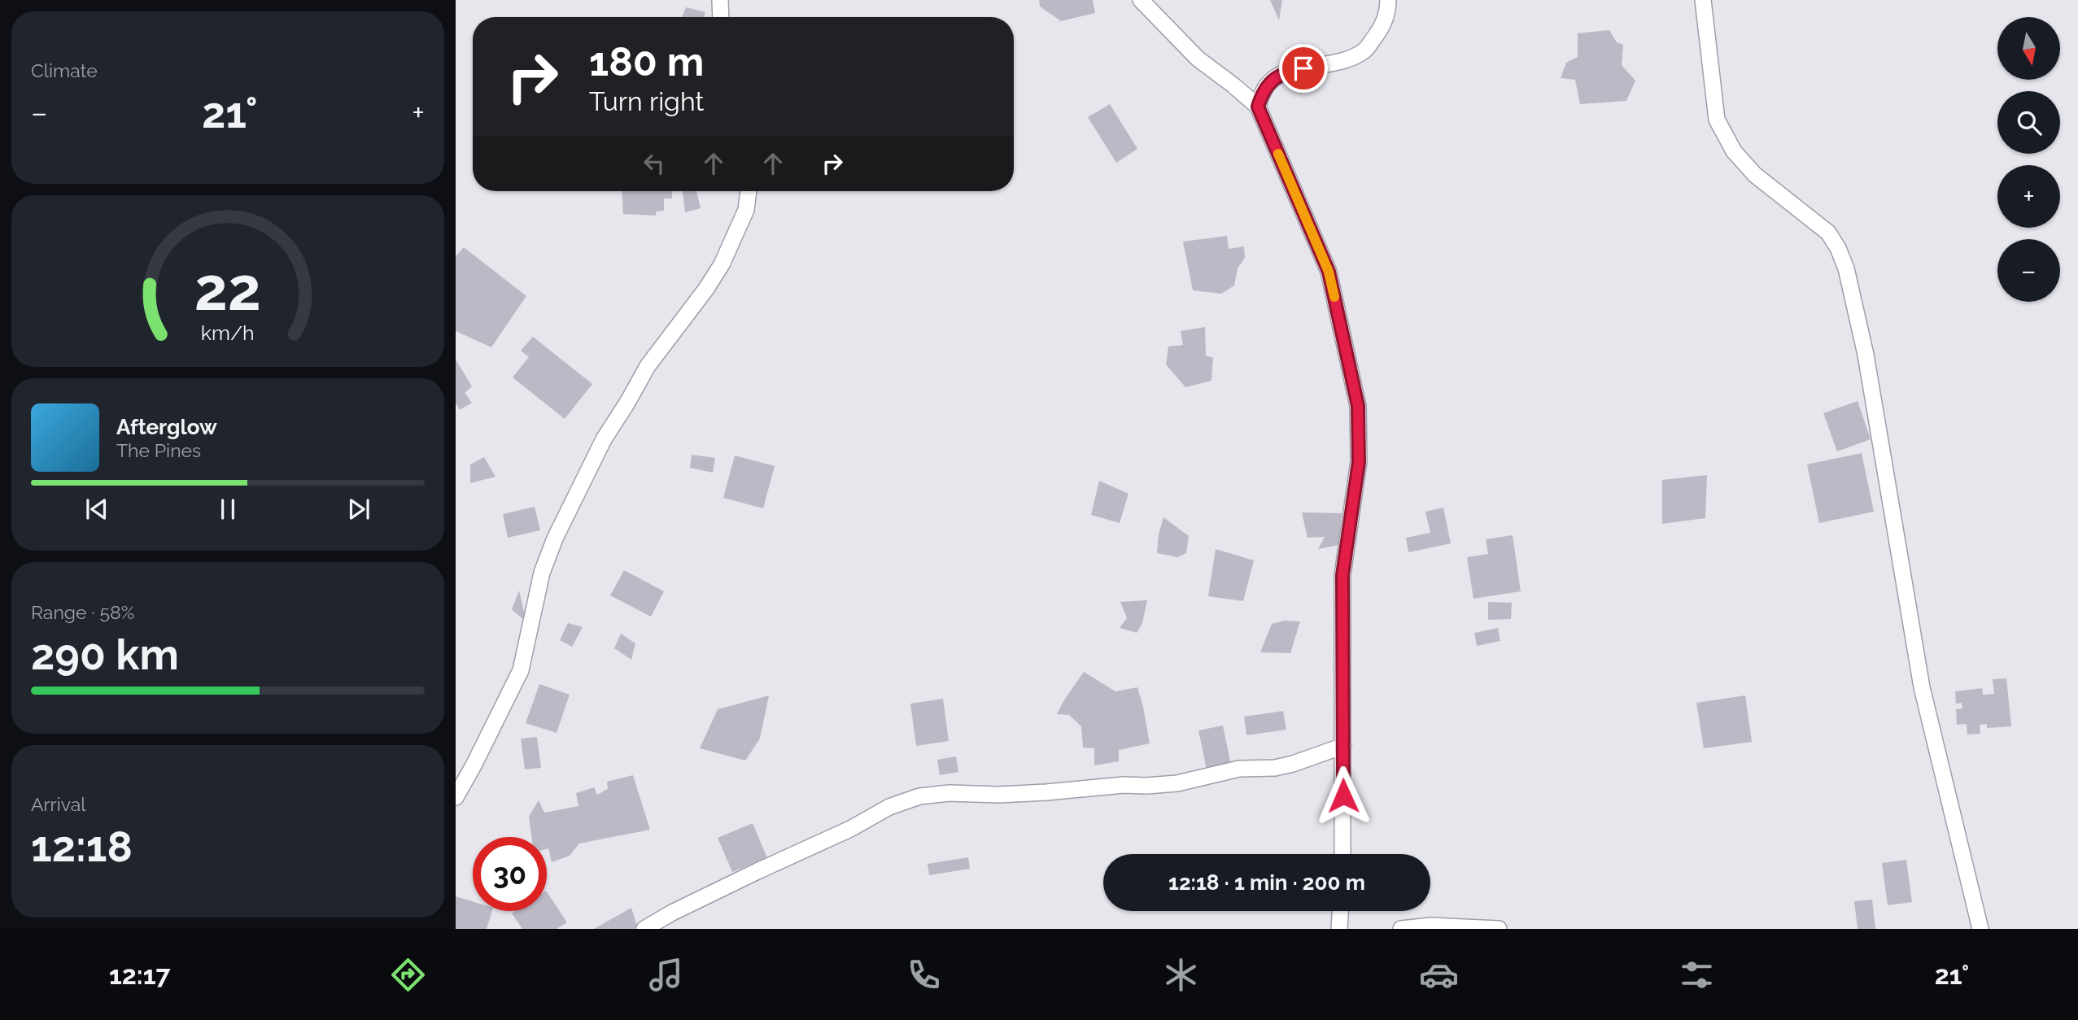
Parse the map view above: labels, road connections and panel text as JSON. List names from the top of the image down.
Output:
{
  "north": "bottom",
  "page": {
    "tile": [
      "Climate",
      ["Range · 58%", "290 km"],
      ["Arrival", "12:18"]
    ],
    "map_buttons": ["+", "−"],
    "turn": ["180 m", "Turn right"],
    "heat": ["−", "21°", "+"],
    "song": ["Afterglow", "The Pines"],
    "limit": "30",
    "trip": "12:18 · 1 min · 200 m",
    "tabs": ["12:17", "21°"],
    "gauge": ["22", "km/h"]
  }
}
